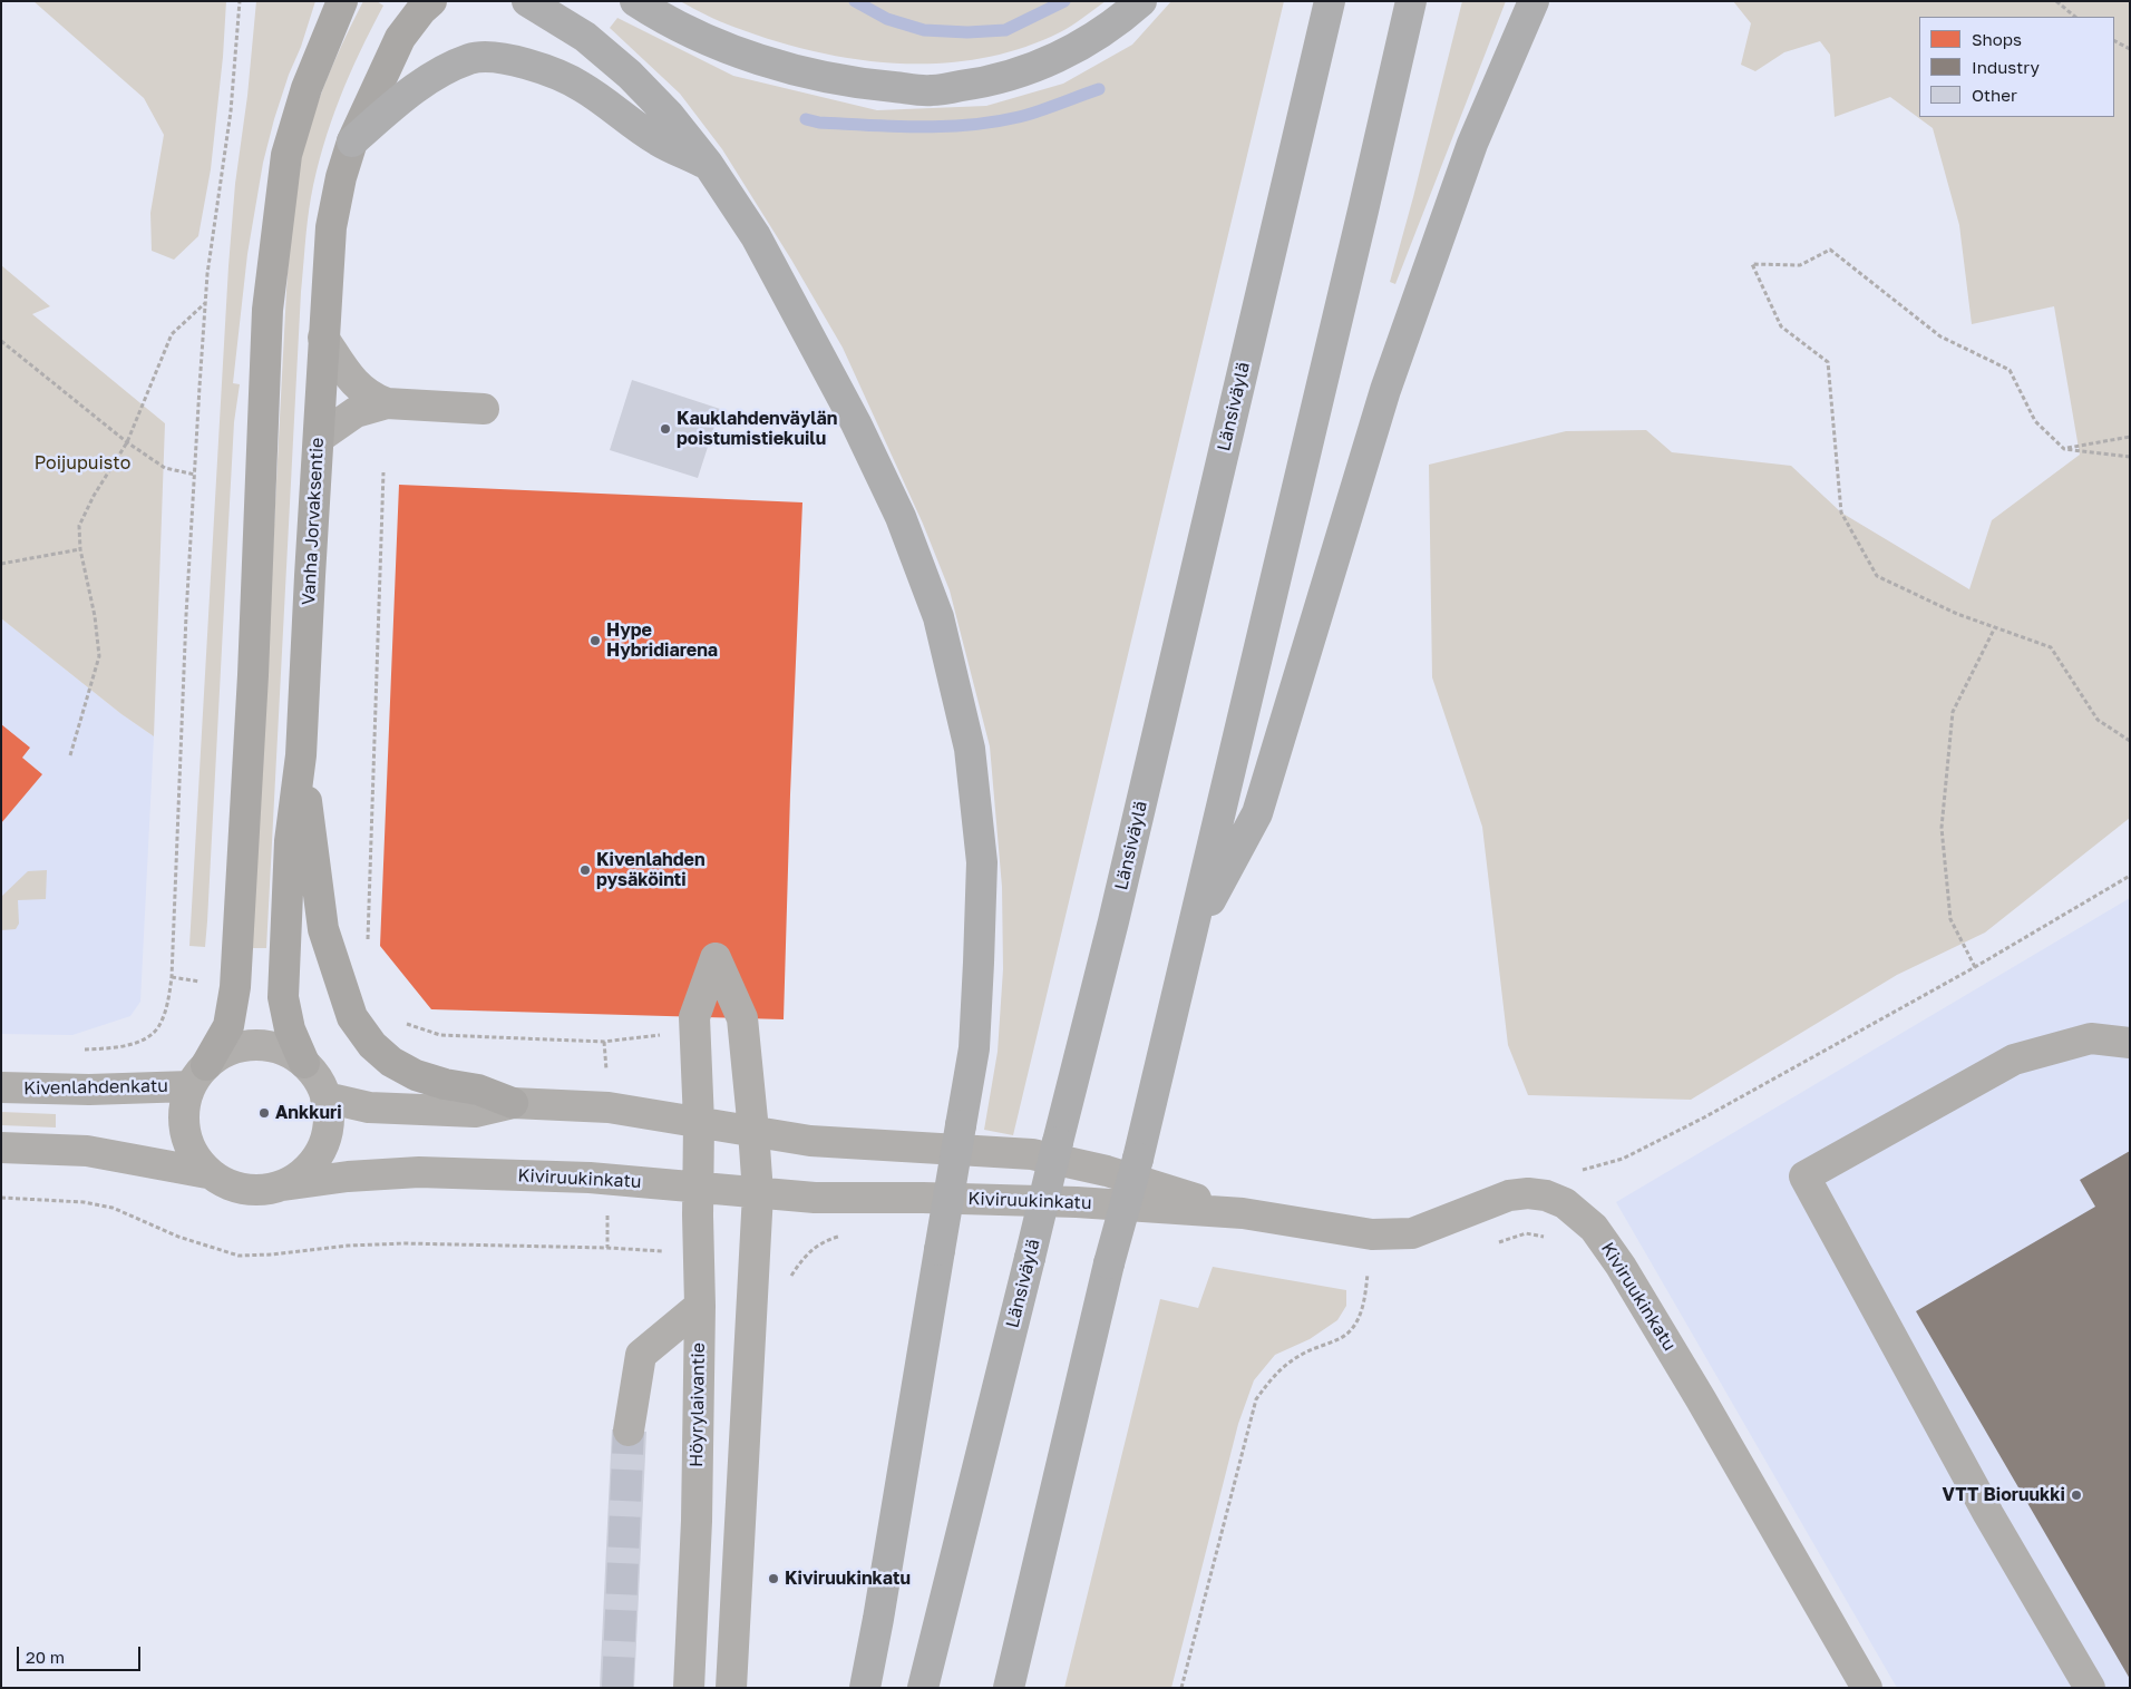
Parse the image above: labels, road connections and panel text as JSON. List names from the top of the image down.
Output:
{
  "streets": {
    "highway": ["Länsiväylä"],
    "main road": ["Vanha Jorvaksentie"],
    "street": ["Kivenlahdenkatu", "Kiviruukinkatu", "Höyrylaivantie"]
  },
  "crossings": [
    ["Vanha Jorvaksentie", "Kivenlahdenkatu"],
    ["Vanha Jorvaksentie", "Kiviruukinkatu"],
    ["Kivenlahdenkatu", "Kiviruukinkatu"],
    ["Kiviruukinkatu", "Höyrylaivantie"]
  ],
  "parks": ["Poijupuisto"],
  "places": [
    "Kauklahdenväylän poistumistiekuilu",
    "Hype Hybridiarena",
    "Kivenlahden pysäköinti",
    "Ankkuri",
    "VTT Bioruukki",
    "Kiviruukinkatu"
  ],
  "legend": ["Shops", "Industry", "Other"],
  "scale_bar": "20 m"
}
